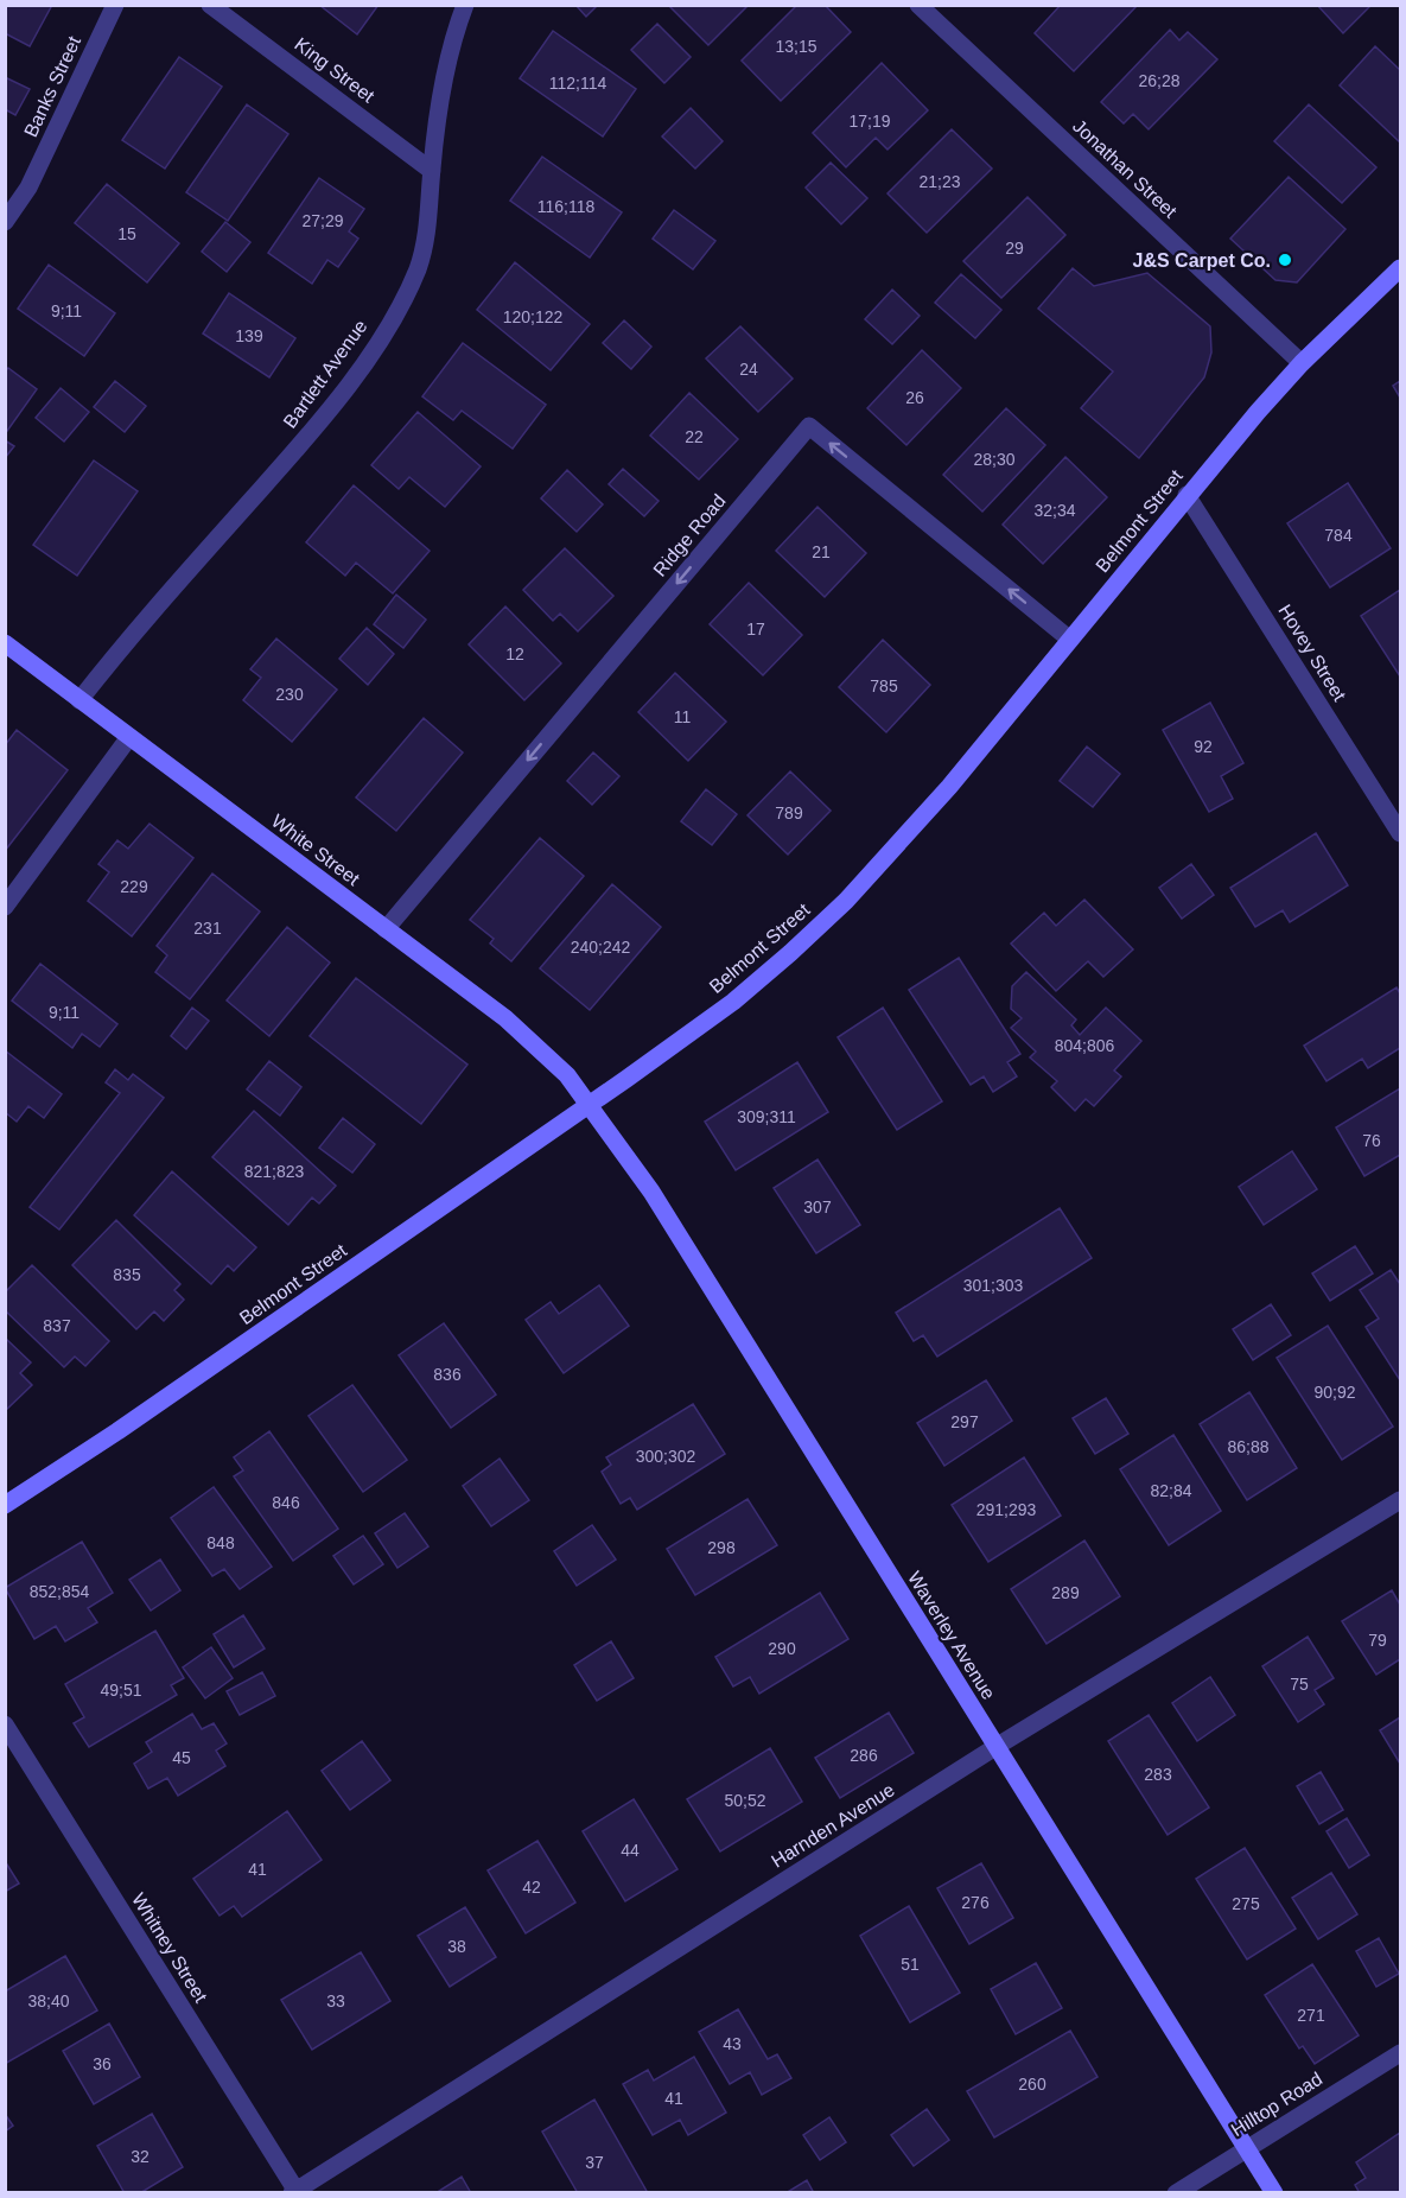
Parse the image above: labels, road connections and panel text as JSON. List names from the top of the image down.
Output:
{
  "streets": {
    "street": [
      "King Street",
      "Banks Street",
      "Jonathan Street",
      "Bartlett Avenue",
      "Belmont Street",
      "Ridge Road",
      "Hovey Street",
      "White Street",
      "Waverley Avenue",
      "Harnden Avenue",
      "Whitney Street",
      "Hilltop Road"
    ]
  },
  "crossings": [
    ["King Street", "Bartlett Avenue"],
    ["Jonathan Street", "Belmont Street"],
    ["Bartlett Avenue", "White Street"],
    ["Belmont Street", "Ridge Road"],
    ["Belmont Street", "Hovey Street"],
    ["Belmont Street", "White Street"],
    ["Belmont Street", "Waverley Avenue"],
    ["Ridge Road", "White Street"],
    ["White Street", "Waverley Avenue"],
    ["Waverley Avenue", "Harnden Avenue"],
    ["Waverley Avenue", "Hilltop Road"],
    ["Harnden Avenue", "Whitney Street"]
  ],
  "places": ["J&S Carpet Co."],
  "house_numbers": [
    "13;15",
    "26;28",
    "112;114",
    "17;19",
    "21;23",
    "116;118",
    "27;29",
    "15",
    "29",
    "9;11",
    "120;122",
    "139",
    "24",
    "26",
    "22",
    "28;30",
    "32;34",
    "784",
    "21",
    "17",
    "12",
    "785",
    "230",
    "11",
    "92",
    "789",
    "229",
    "231",
    "240;242",
    "9;11",
    "804;806",
    "309;311",
    "76",
    "821;823",
    "307",
    "835",
    "301;303",
    "837",
    "836",
    "90;92",
    "297",
    "86;88",
    "300;302",
    "82;84",
    "846",
    "291;293",
    "848",
    "298",
    "852;854",
    "289",
    "79",
    "290",
    "75",
    "49;51",
    "286",
    "45",
    "283",
    "50;52",
    "44",
    "41",
    "42",
    "276",
    "275",
    "38",
    "51",
    "38;40",
    "33",
    "271",
    "43",
    "36",
    "260",
    "41",
    "32",
    "37"
  ]
}
